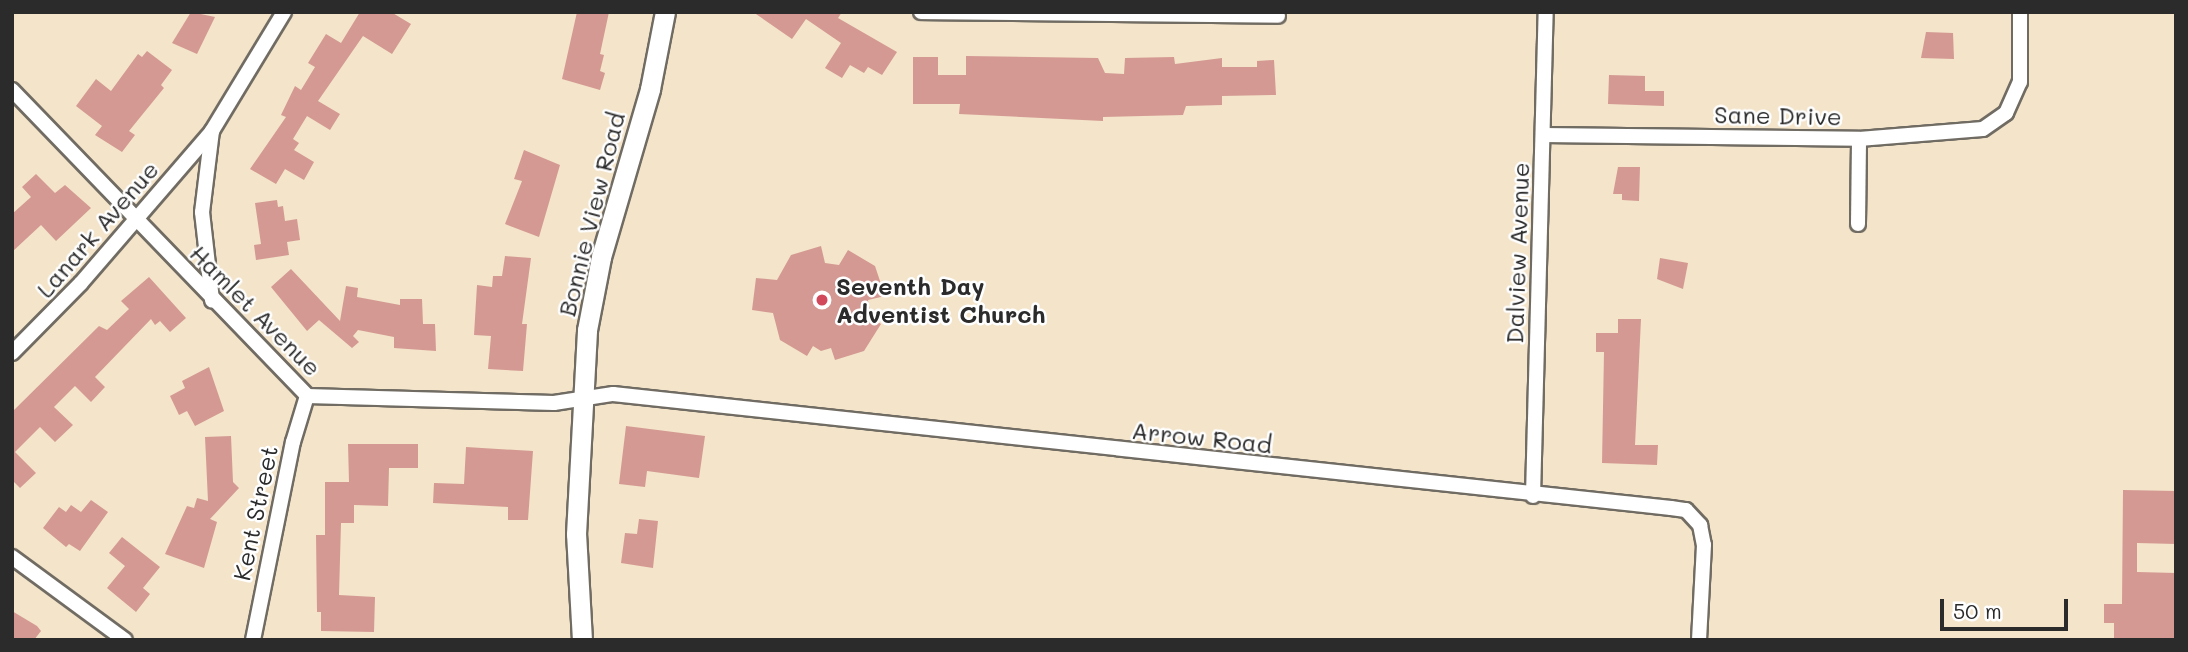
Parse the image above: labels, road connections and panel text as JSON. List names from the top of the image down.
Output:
{
  "streets": {
    "street": [
      "Sane Drive",
      "Bonnie View Road",
      "Lanark Avenue",
      "Dalview Avenue",
      "Hamlet Avenue",
      "Arrow Road",
      "Kent Street"
    ]
  },
  "crossings": [
    ["Sane Drive", "Dalview Avenue"],
    ["Bonnie View Road", "Hamlet Avenue"],
    ["Bonnie View Road", "Arrow Road"],
    ["Lanark Avenue", "Hamlet Avenue"],
    ["Dalview Avenue", "Arrow Road"],
    ["Hamlet Avenue", "Arrow Road"],
    ["Hamlet Avenue", "Kent Street"]
  ],
  "places": ["Seventh Day Adventist Church"],
  "scale_bar": "50 m"
}
